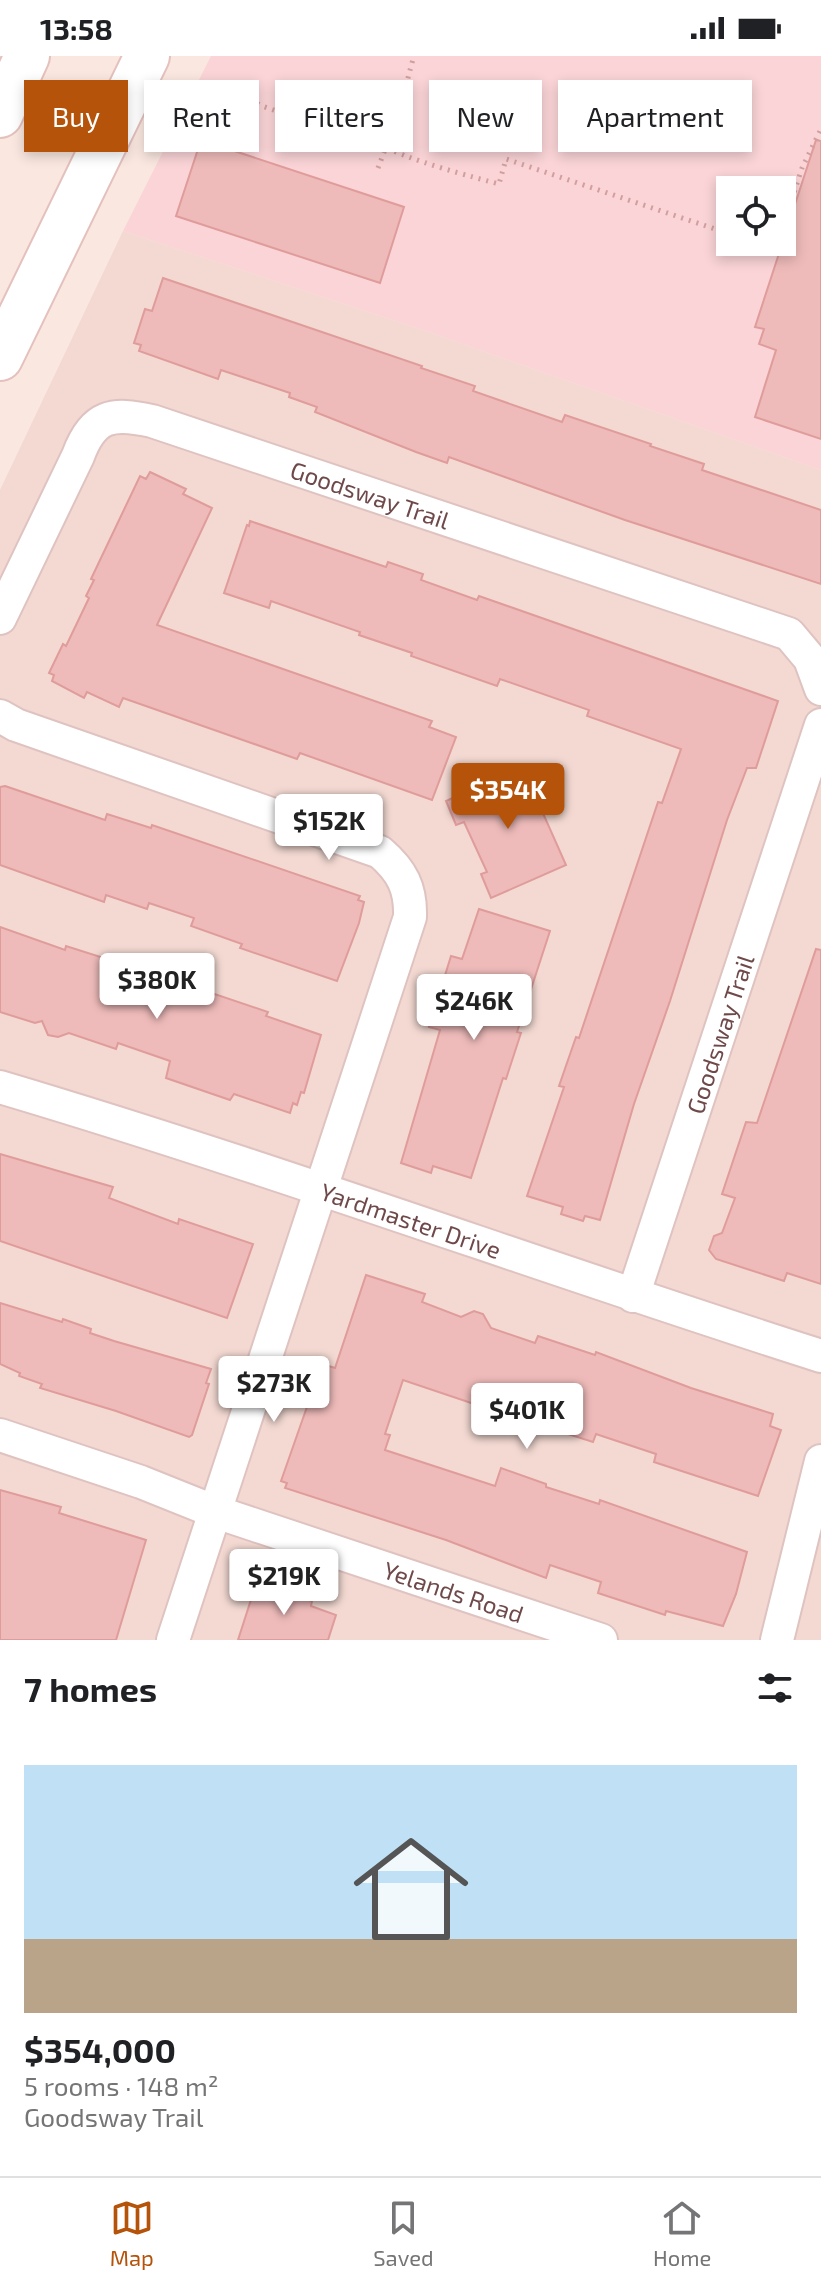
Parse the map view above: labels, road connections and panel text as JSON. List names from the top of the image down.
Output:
{
  "streets": {
    "street": ["Goodsway Trail", "Yardmaster Drive", "Yelands Road"]
  },
  "crossings": [
    ["Goodsway Trail", "Yardmaster Drive"]
  ],
  "page": {
    "status": "13:58",
    "chip": [
      "Buy",
      "Rent",
      "Filters",
      "New",
      "Apartment"
    ],
    "price": [
      "$354K",
      "$152K",
      "$380K",
      "$246K",
      "$273K",
      "$401K",
      "$219K"
    ],
    "heading": "7 homes",
    "list": [
      {
        "name": "$354,000",
        "note": "5 rooms · 148 m² · Goodsway Trail"
      }
    ],
    "tabs": ["Map", "Saved", "Home"]
  }
}
